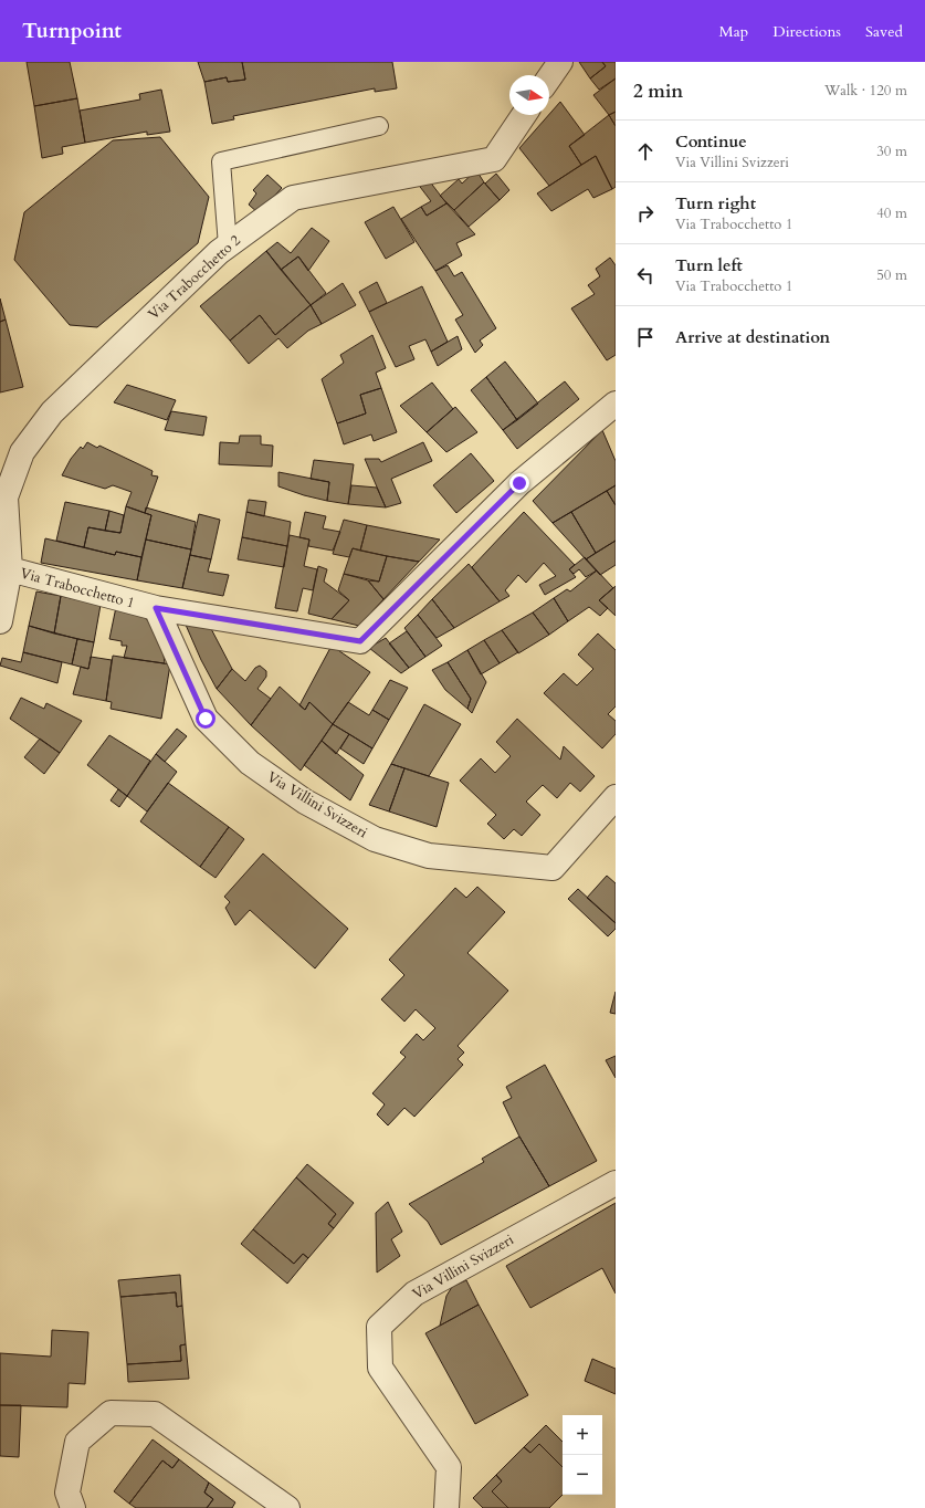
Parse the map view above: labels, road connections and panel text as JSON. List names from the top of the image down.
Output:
{
  "streets": {
    "street": ["Via Trabocchetto 2", "Via Trabocchetto 1", "Via Villini Svizzeri"]
  },
  "crossings": [
    ["Via Trabocchetto 2", "Via Trabocchetto 1"],
    ["Via Trabocchetto 1", "Via Villini Svizzeri"]
  ],
  "north": "right",
  "page": {
    "header": "Turnpoint",
    "nav": ["Map", "Directions", "Saved"],
    "heading": ["2 min", "Walk · 120 m"],
    "list": [
      ["Continue", "Via Villini Svizzeri", "30 m"],
      ["Turn right", "Via Trabocchetto 1", "40 m"],
      ["Turn left", "Via Trabocchetto 1", "50 m"],
      "Arrive at destination"
    ],
    "map_buttons": ["+", "−"]
  }
}
